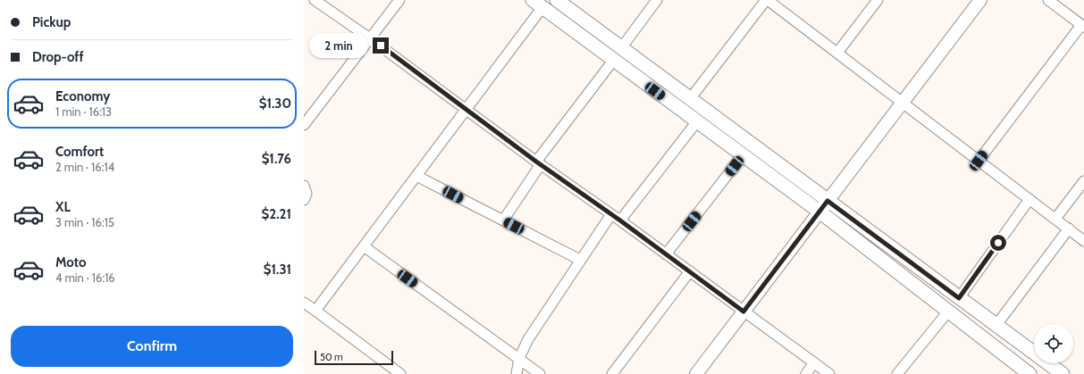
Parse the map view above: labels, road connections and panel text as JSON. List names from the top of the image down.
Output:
{
  "scale_bar": "50 m",
  "page": {
    "banner": ["Pickup", "Drop-off"],
    "bubble": "2 min",
    "list": [
      {
        "name": "Economy",
        "note": "1 min · 16:13",
        "value": "$1.30"
      },
      {
        "name": "Comfort",
        "note": "2 min · 16:14",
        "value": "$1.76"
      },
      {
        "name": "XL",
        "note": "3 min · 16:15",
        "value": "$2.21"
      },
      {
        "name": "Moto",
        "note": "4 min · 16:16",
        "value": "$1.31"
      }
    ],
    "buttons": "Confirm",
    "scale": "50 m"
  }
}
